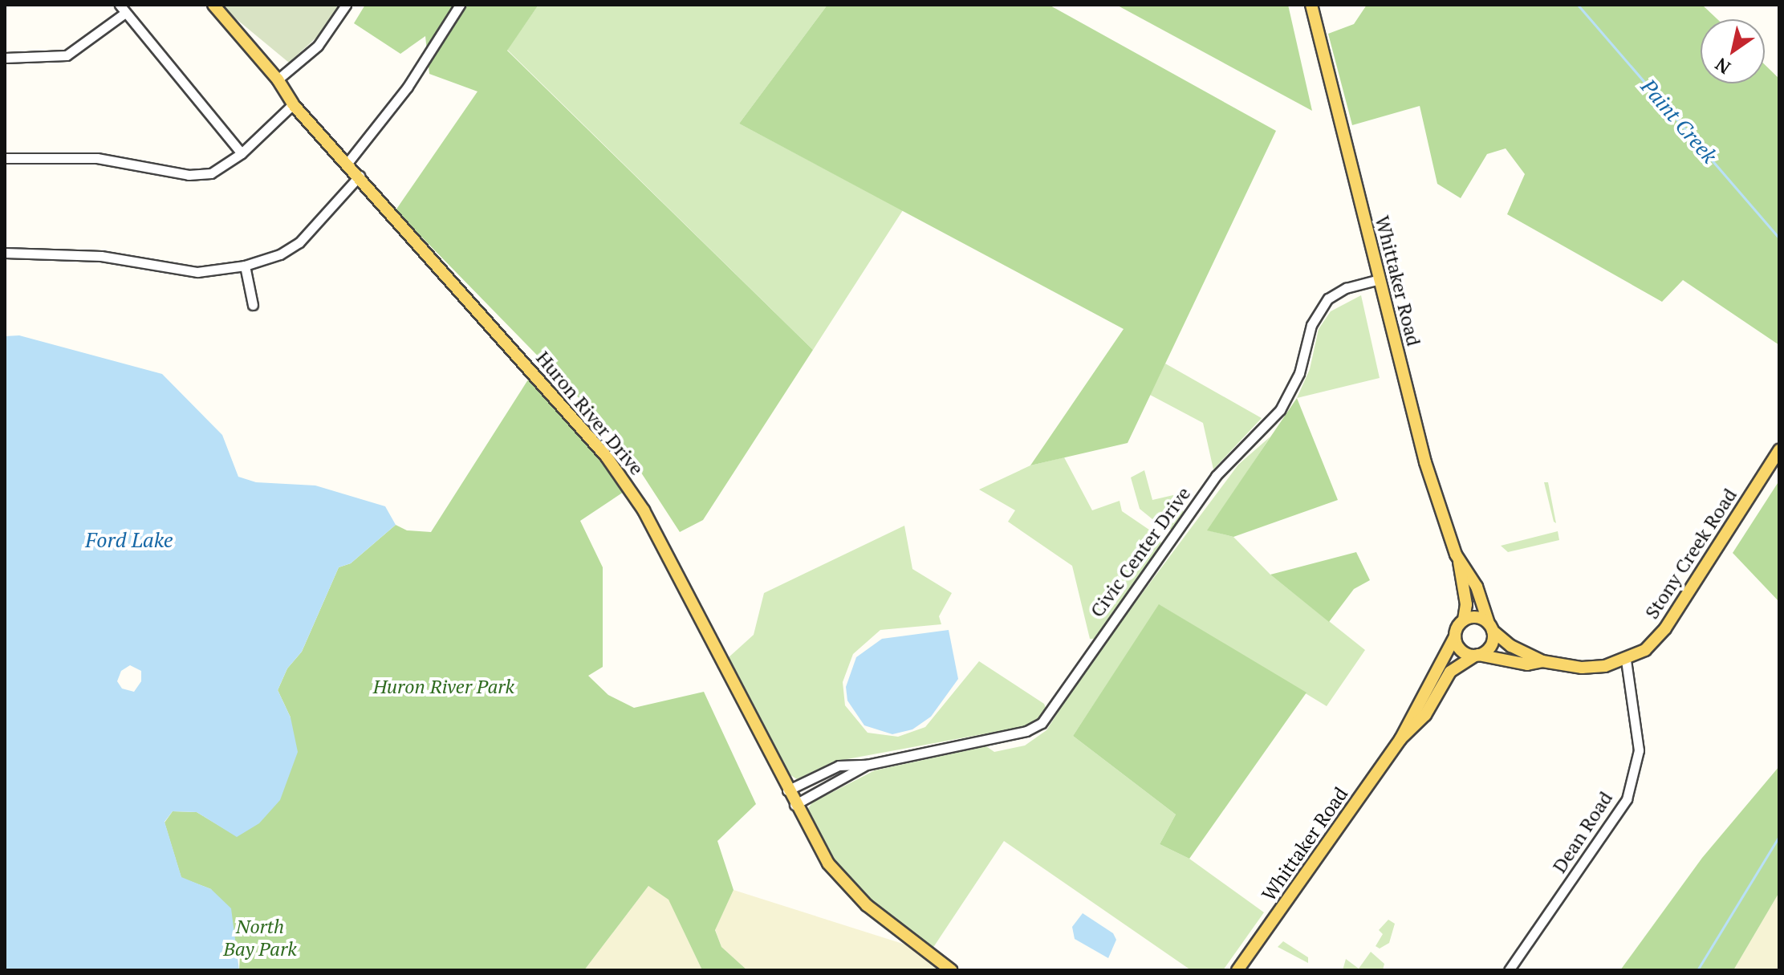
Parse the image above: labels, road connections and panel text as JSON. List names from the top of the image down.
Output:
{
  "streets": {
    "main road": ["Whittaker Road", "Huron River Drive", "Stony Creek Road"],
    "street": ["Civic Center Drive", "Dean Road"]
  },
  "crossings": [
    ["Whittaker Road", "Civic Center Drive"],
    ["Whittaker Road", "Stony Creek Road"],
    ["Huron River Drive", "Civic Center Drive"],
    ["Stony Creek Road", "Dean Road"]
  ],
  "water": ["Paint Creek", "Ford Lake"],
  "parks": ["Huron River Park", "North Bay Park"],
  "north": "bottom left"
}
